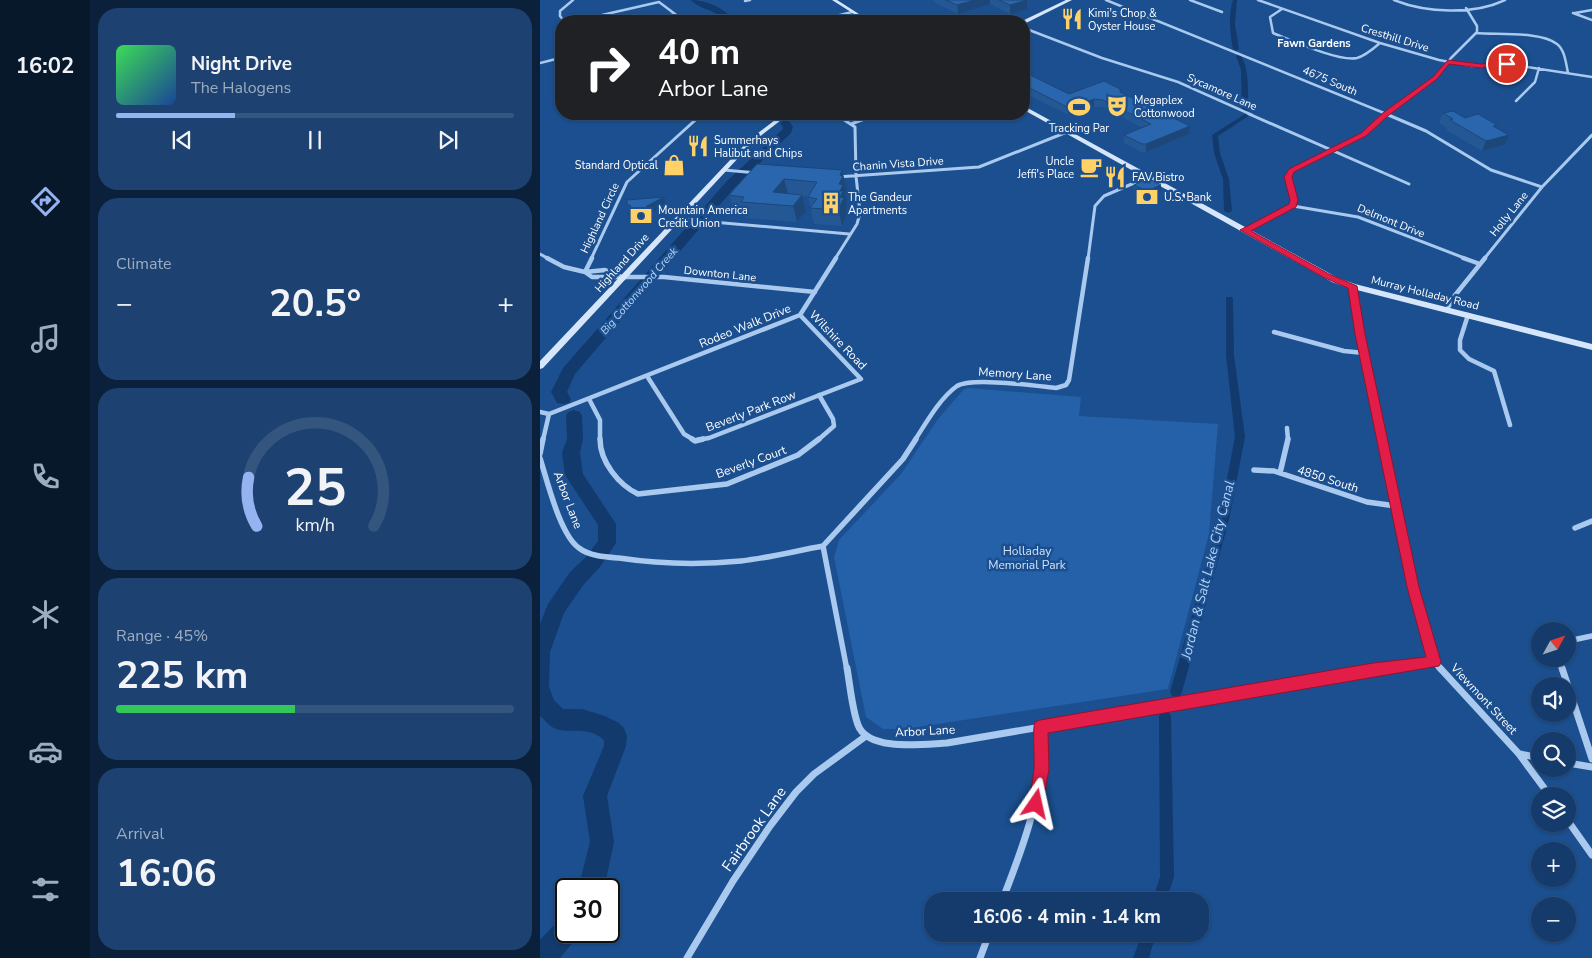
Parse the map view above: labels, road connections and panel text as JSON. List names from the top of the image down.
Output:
{
  "streets": {
    "main road": ["Highland Drive", "Murray Holladay Road"],
    "street": [
      "Cresthill Drive",
      "4675 South",
      "Sycamore Lane",
      "Chanin Vista Drive",
      "Holly Lane",
      "Highland Circle",
      "Delmont Drive",
      "Downton Lane",
      "Rodeo Walk Drive",
      "Wilshire Road",
      "Memory Lane",
      "Beverly Park Row",
      "Beverly Court",
      "4850 South",
      "Arbor Lane",
      "Viewmont Street",
      "Fairbrook Lane"
    ]
  },
  "crossings": [
    ["4675 South", "Holly Lane"],
    ["Chanin Vista Drive", "Murray Holladay Road"],
    ["Chanin Vista Drive", "Rodeo Walk Drive"],
    ["Holly Lane", "Delmont Drive"],
    ["Holly Lane", "Murray Holladay Road"],
    ["Highland Circle", "Downton Lane"],
    ["Highland Drive", "Downton Lane"],
    ["Downton Lane", "Rodeo Walk Drive"],
    ["Murray Holladay Road", "Memory Lane"],
    ["Murray Holladay Road", "Viewmont Street"],
    ["Rodeo Walk Drive", "Wilshire Road"],
    ["Rodeo Walk Drive", "Beverly Park Row"],
    ["Rodeo Walk Drive", "Beverly Court"],
    ["Wilshire Road", "Beverly Park Row"],
    ["Memory Lane", "Arbor Lane"],
    ["Beverly Park Row", "Beverly Court"],
    ["4850 South", "Viewmont Street"],
    ["Arbor Lane", "Viewmont Street"],
    ["Arbor Lane", "Fairbrook Lane"]
  ],
  "districts": ["Fawn Gardens"],
  "water": ["Big Cottonwood Creek", "Jordan & Salt Lake City Canal"],
  "parks": ["Holladay Memorial Park"],
  "places": {
    "restaurant": ["Kimi's Chop & Oyster House", "Summerhays Halibut and Chips", "FAV Bistro"],
    "theatre": ["Megaplex Cottonwood"],
    "sports": ["Tracking Par"],
    "shop": ["Standard Optical"],
    "cafe": ["Uncle Jeffi's Place"],
    "bank": ["U.S. Bank", "Mountain America Credit Union"],
    "building": ["The Gandeur Apartments"]
  },
  "north": "top right",
  "page": {
    "tabs": "16:02",
    "turn": ["40 m", "Arbor Lane"],
    "song": ["Night Drive", "The Halogens"],
    "tile": [
      "Climate",
      ["Range · 45%", "225 km"],
      ["Arrival", "16:06"]
    ],
    "heat": ["−", "20.5°", "+"],
    "map_buttons": ["+", "−"],
    "limit": "30",
    "trip": "16:06 · 4 min · 1.4 km",
    "gauge": ["25", "km/h"]
  }
}
